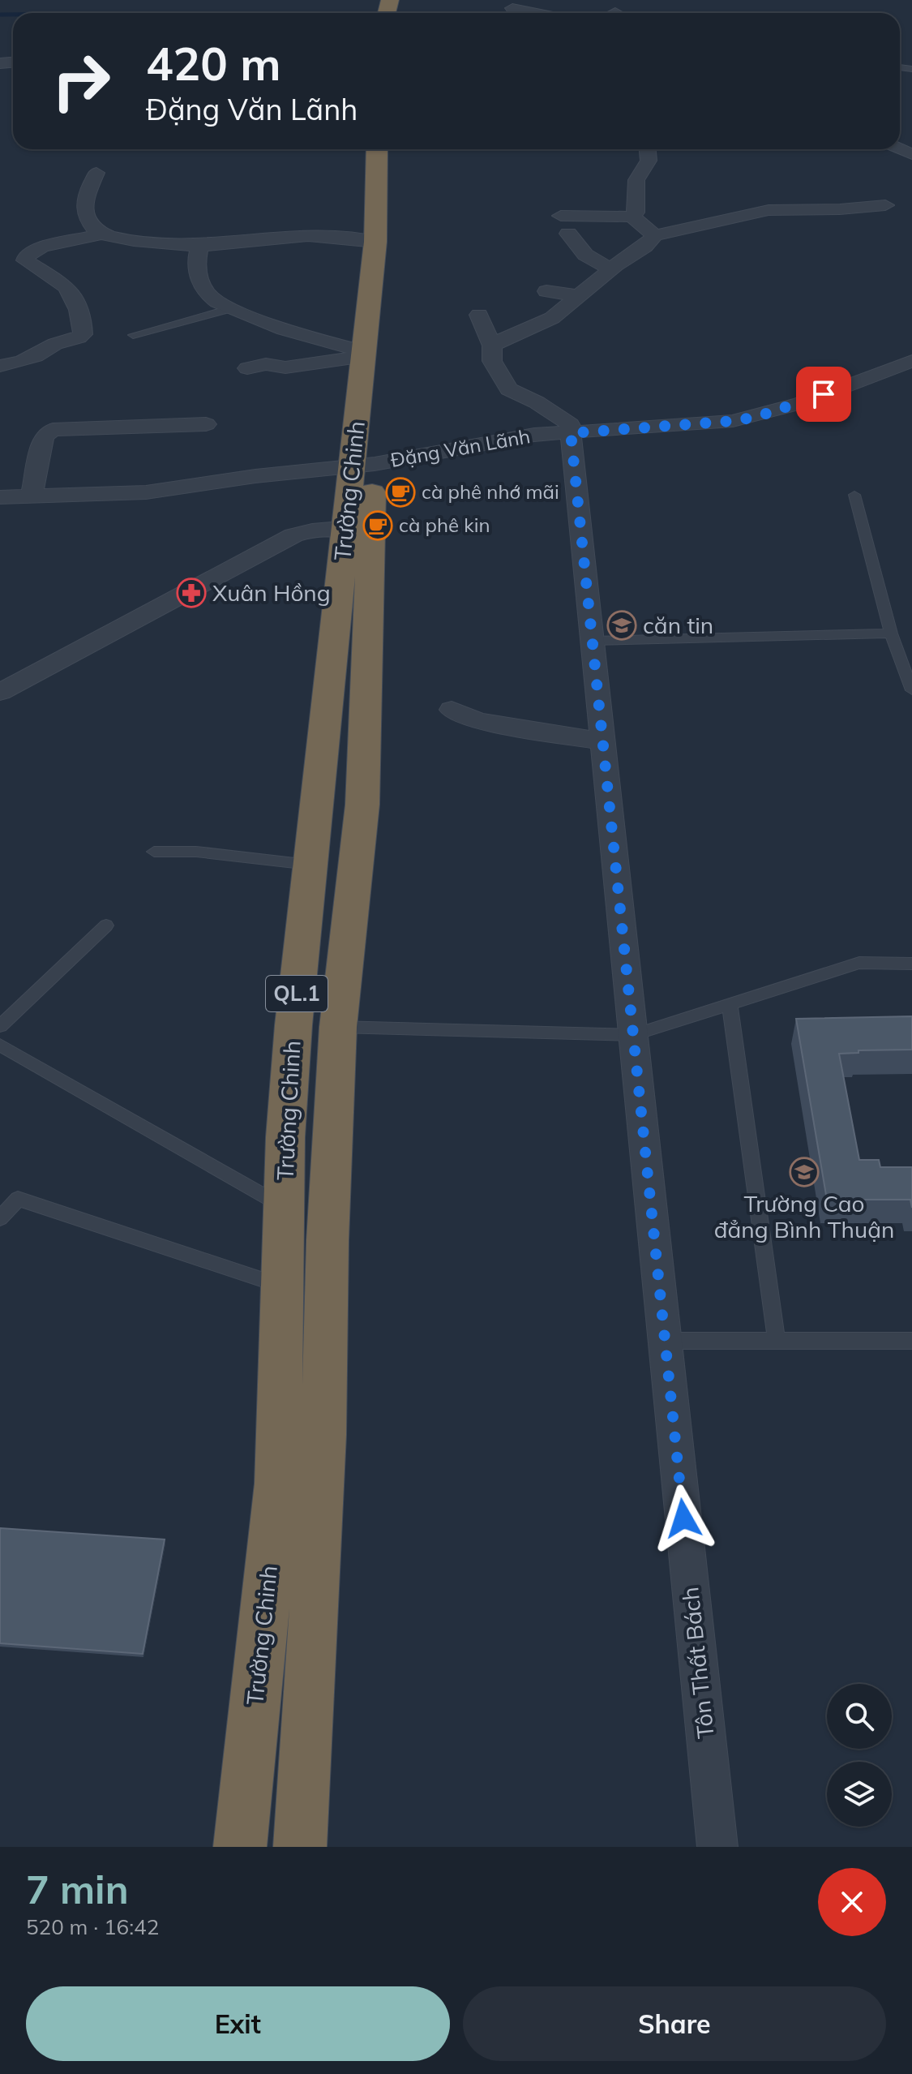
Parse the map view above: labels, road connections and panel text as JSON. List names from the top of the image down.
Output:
{
  "streets": {
    "highway": ["Trường Chinh", "QL.1"],
    "street": ["Đặng Văn Lãnh", "Tôn Thất Bách"]
  },
  "crossings": [
    ["Đặng Văn Lãnh", "Trường Chinh"],
    ["Đặng Văn Lãnh", "Tôn Thất Bách"]
  ],
  "places": {
    "cafe": ["cà phê nhớ mãi", "cà phê kin"],
    "pharmacy": ["Xuân Hồng"],
    "school or university": ["căn tin", "Trường Cao đẳng Bình Thuận"]
  },
  "page": {
    "turn": ["420 m", "Đặng Văn Lãnh"],
    "heading": ["7 min", "520 m · 16:42"],
    "buttons": ["Exit", "Share"]
  }
}
